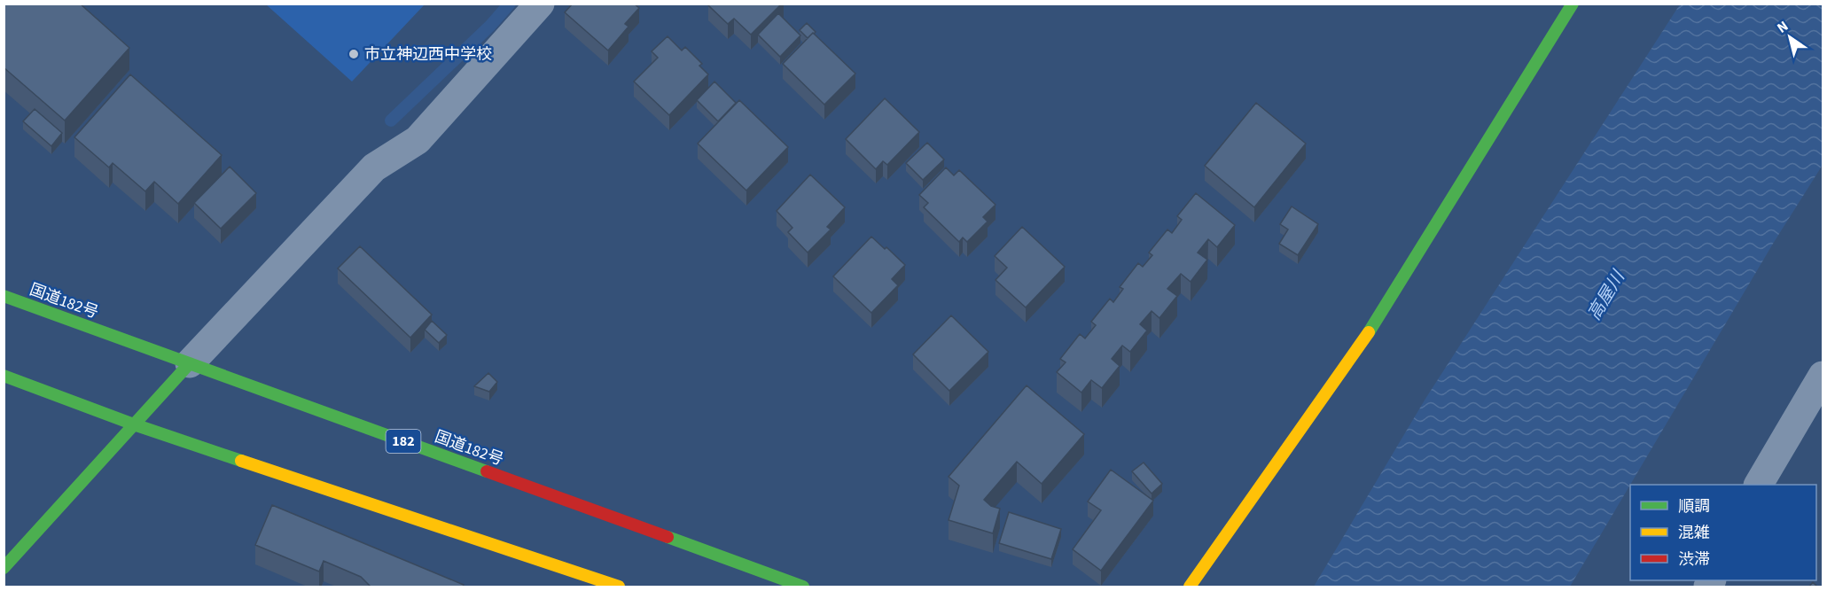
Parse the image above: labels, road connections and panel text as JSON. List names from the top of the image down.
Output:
{
  "streets": {
    "main road": ["国道182号", "182"]
  },
  "water": ["高屋川"],
  "places": ["市立神辺西中学校"],
  "legend": ["順調", "混雑", "渋滞"],
  "north": "top left"
}
